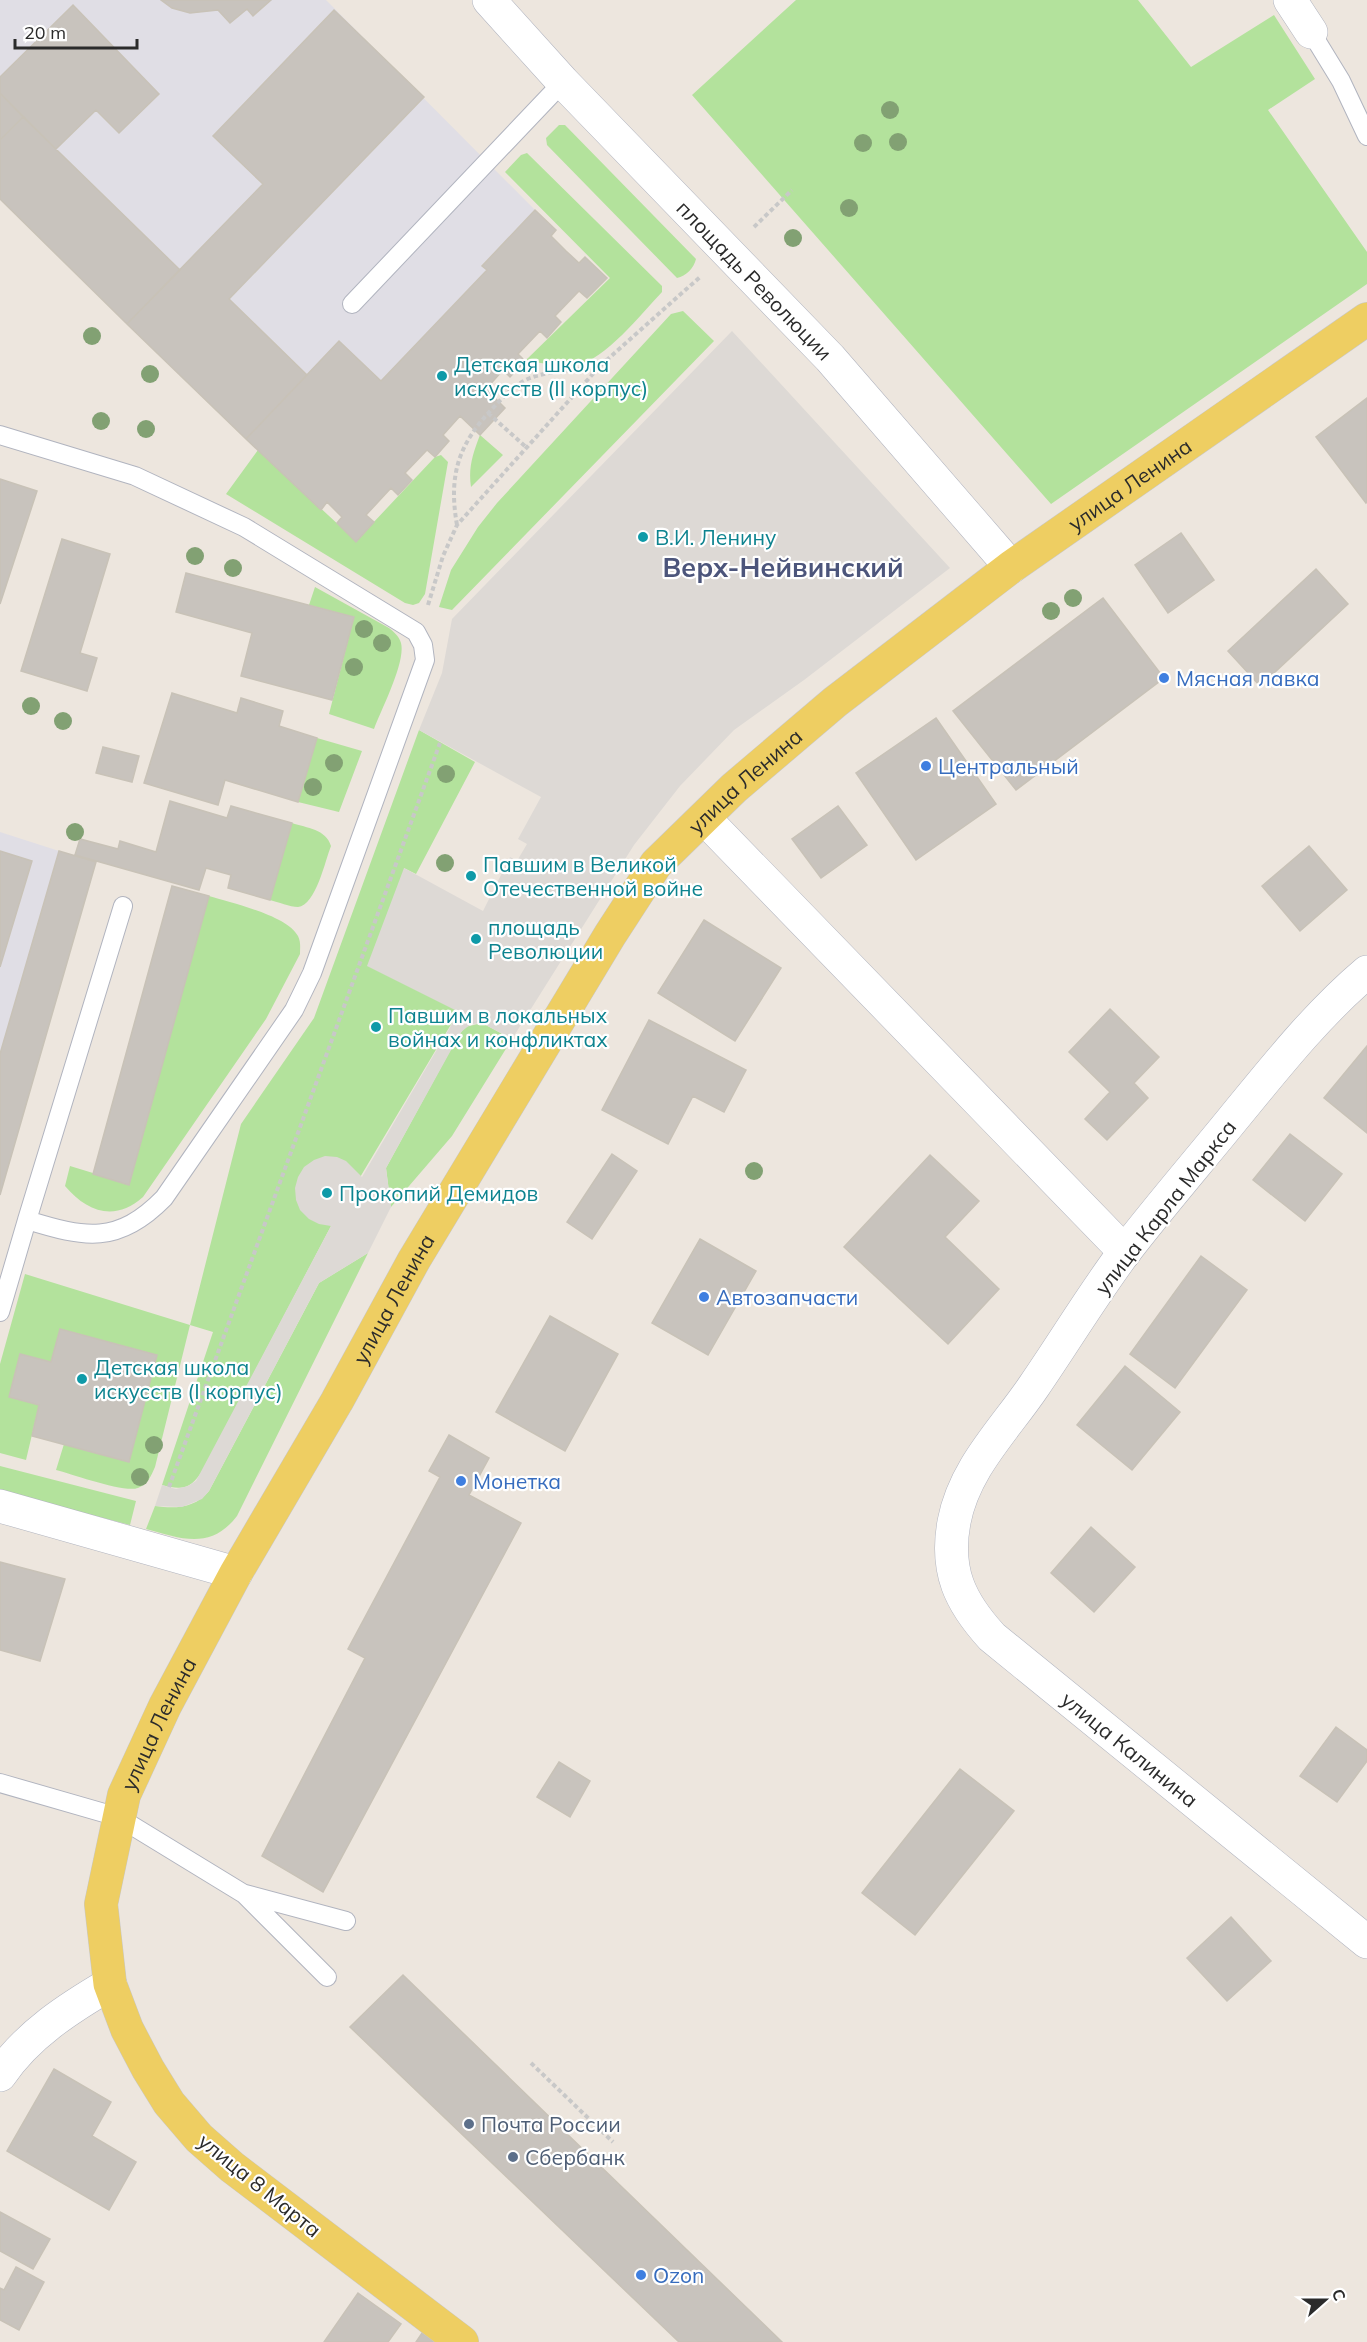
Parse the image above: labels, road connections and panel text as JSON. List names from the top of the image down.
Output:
{
  "streets": {
    "main road": ["улица Ленина", "улица 8 Марта"],
    "street": ["площадь Революции", "улица Карла Маркса", "улица Калинина"]
  },
  "crossings": [
    ["площадь Революции", "улица Ленина"],
    ["улица Ленина", "улица 8 Марта"],
    ["улица Карла Маркса", "улица Калинина"]
  ],
  "districts": ["Верх-Нейвинский"],
  "places": [
    "Детская школа искусств (II корпус)",
    "В.И. Ленину",
    "Мясная лавка",
    "Центральный",
    "Павшим в Великой Отечественной войне",
    "площадь Революции",
    "Павшим в локальных войнах и конфликтах",
    "Прокопий Демидов",
    "Автозапчасти",
    "Детская школа искусств (I корпус)",
    "Монетка",
    "Почта России",
    "Сбербанк",
    "Ozon"
  ],
  "scale_bar": "20 m",
  "north": "right"
}
